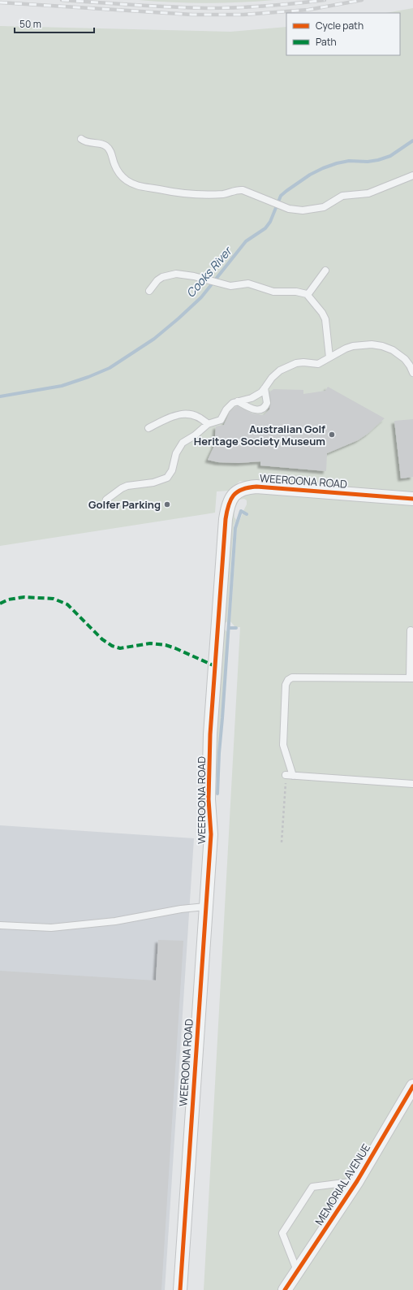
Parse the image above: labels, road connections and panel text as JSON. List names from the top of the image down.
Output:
{
  "streets": {
    "street": ["WEEROONA ROAD", "MEMORIAL AVENUE"]
  },
  "water": ["Cooks River"],
  "places": ["Australian Golf Heritage Society Museum", "Golfer Parking"],
  "legend": ["Cycle path", "Path"],
  "scale_bar": "50 m"
}
